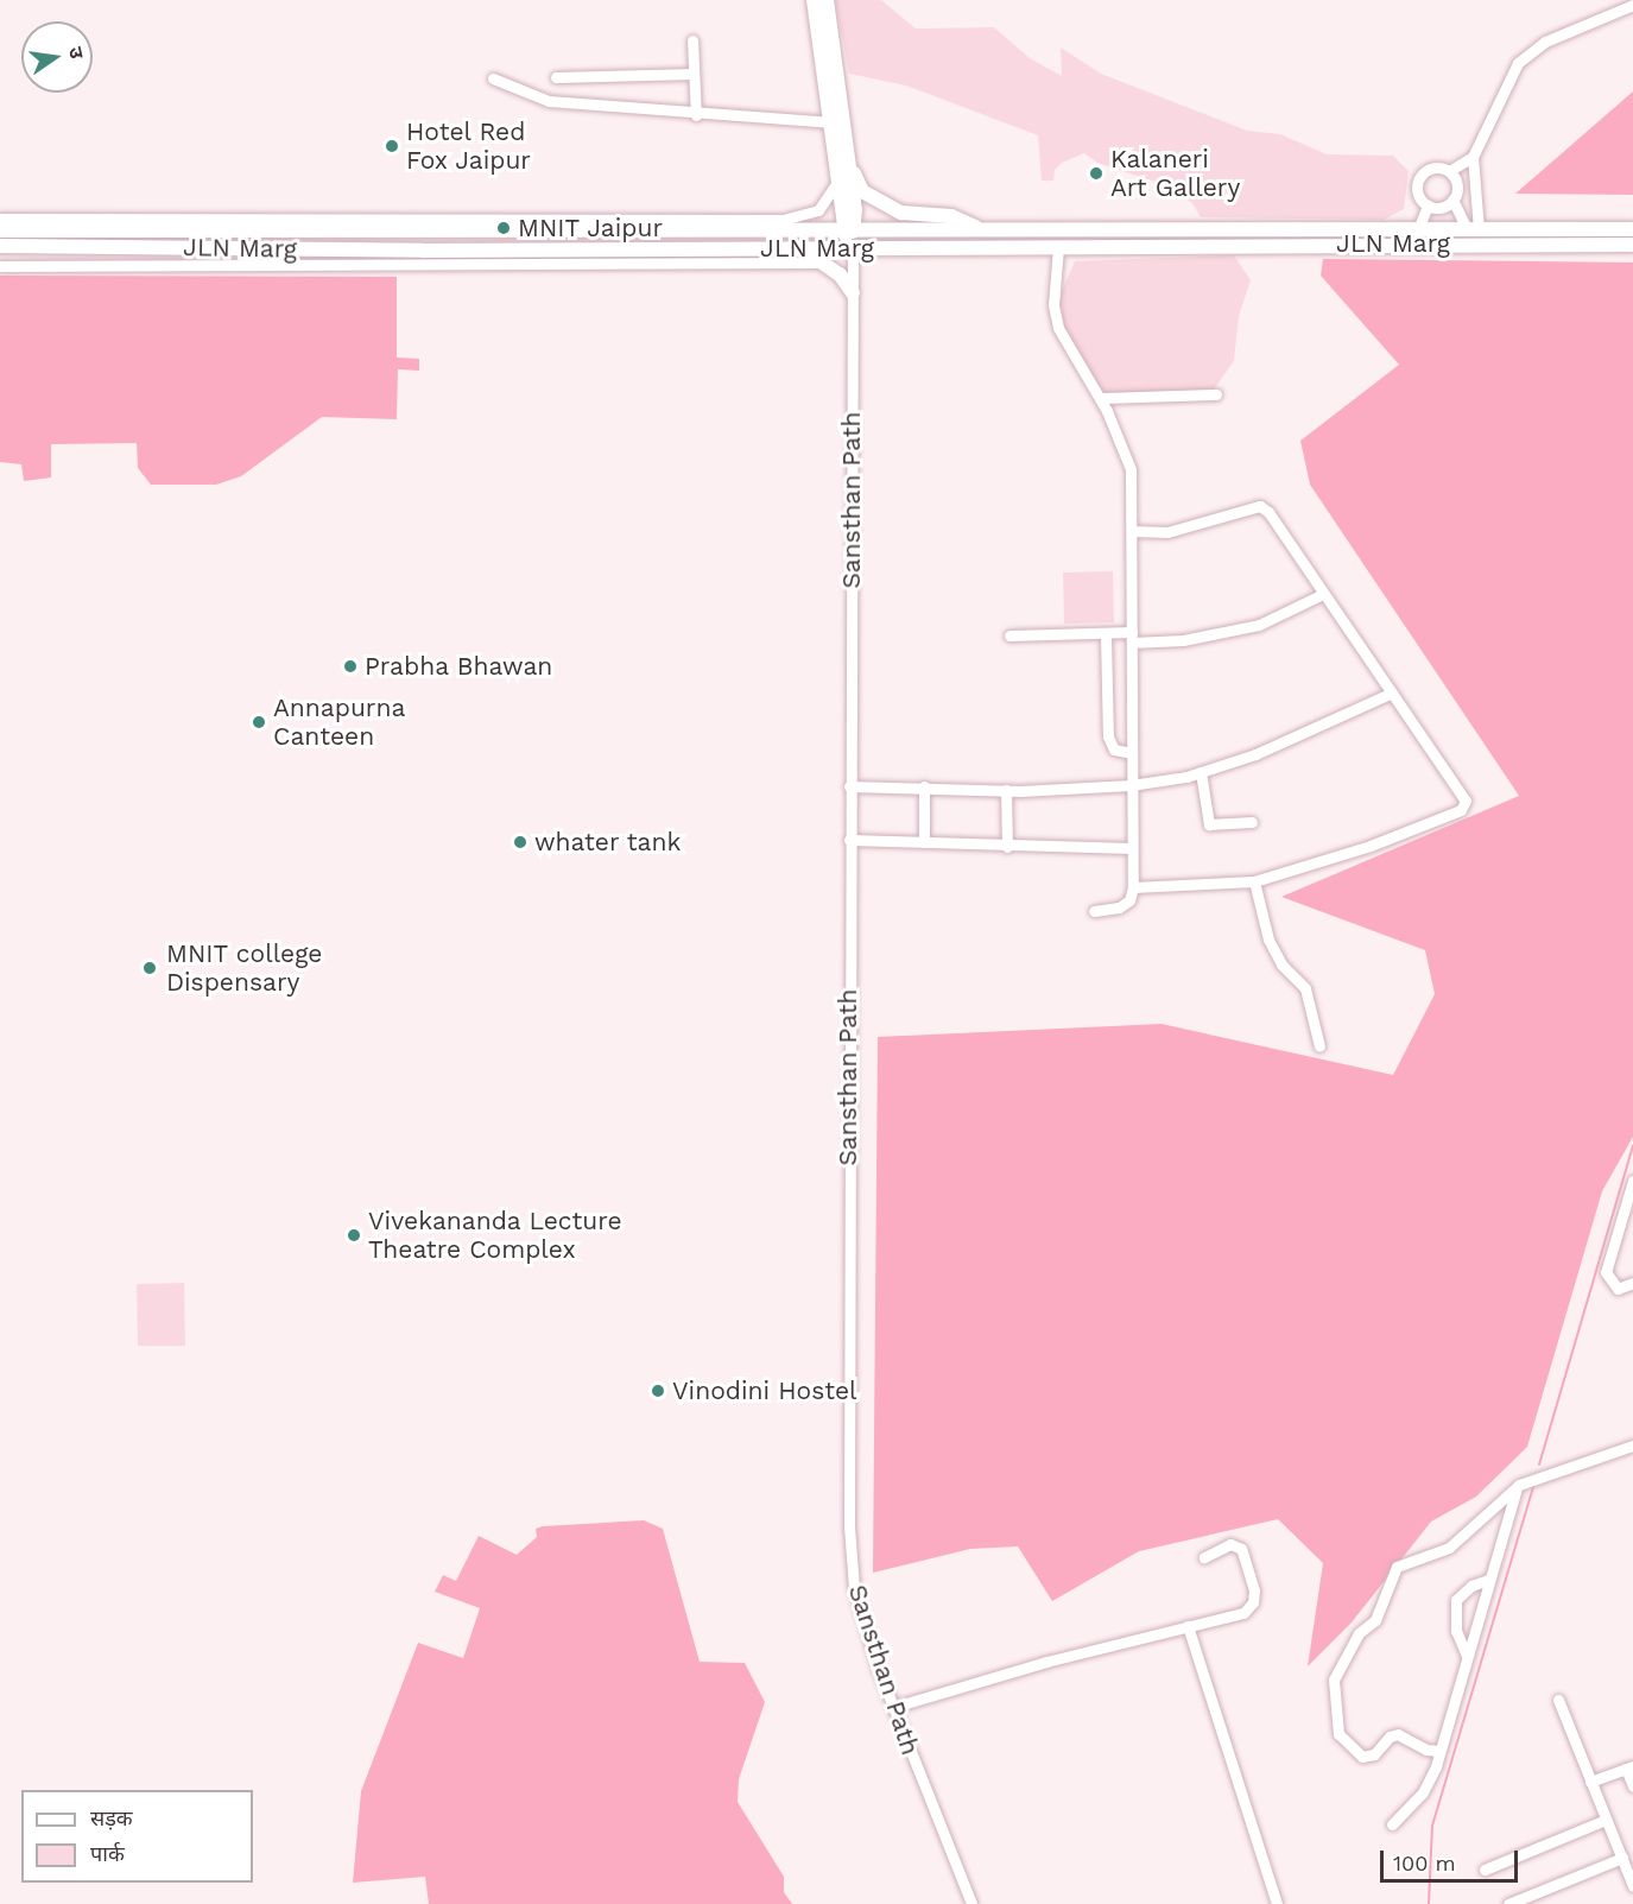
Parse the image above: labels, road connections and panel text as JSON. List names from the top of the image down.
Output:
{
  "streets": {
    "main road": ["JLN Marg"],
    "street": ["Sansthan Path"]
  },
  "crossings": [
    ["JLN Marg", "Sansthan Path"]
  ],
  "places": [
    "Hotel Red Fox Jaipur",
    "Kalaneri Art Gallery",
    "MNIT Jaipur",
    "Prabha Bhawan",
    "Annapurna Canteen",
    "whater tank",
    "MNIT college Dispensary",
    "Vivekananda Lecture Theatre Complex",
    "Vinodini Hostel"
  ],
  "legend": ["सड़क", "पार्क"],
  "scale_bar": "100 m",
  "north": "right"
}
